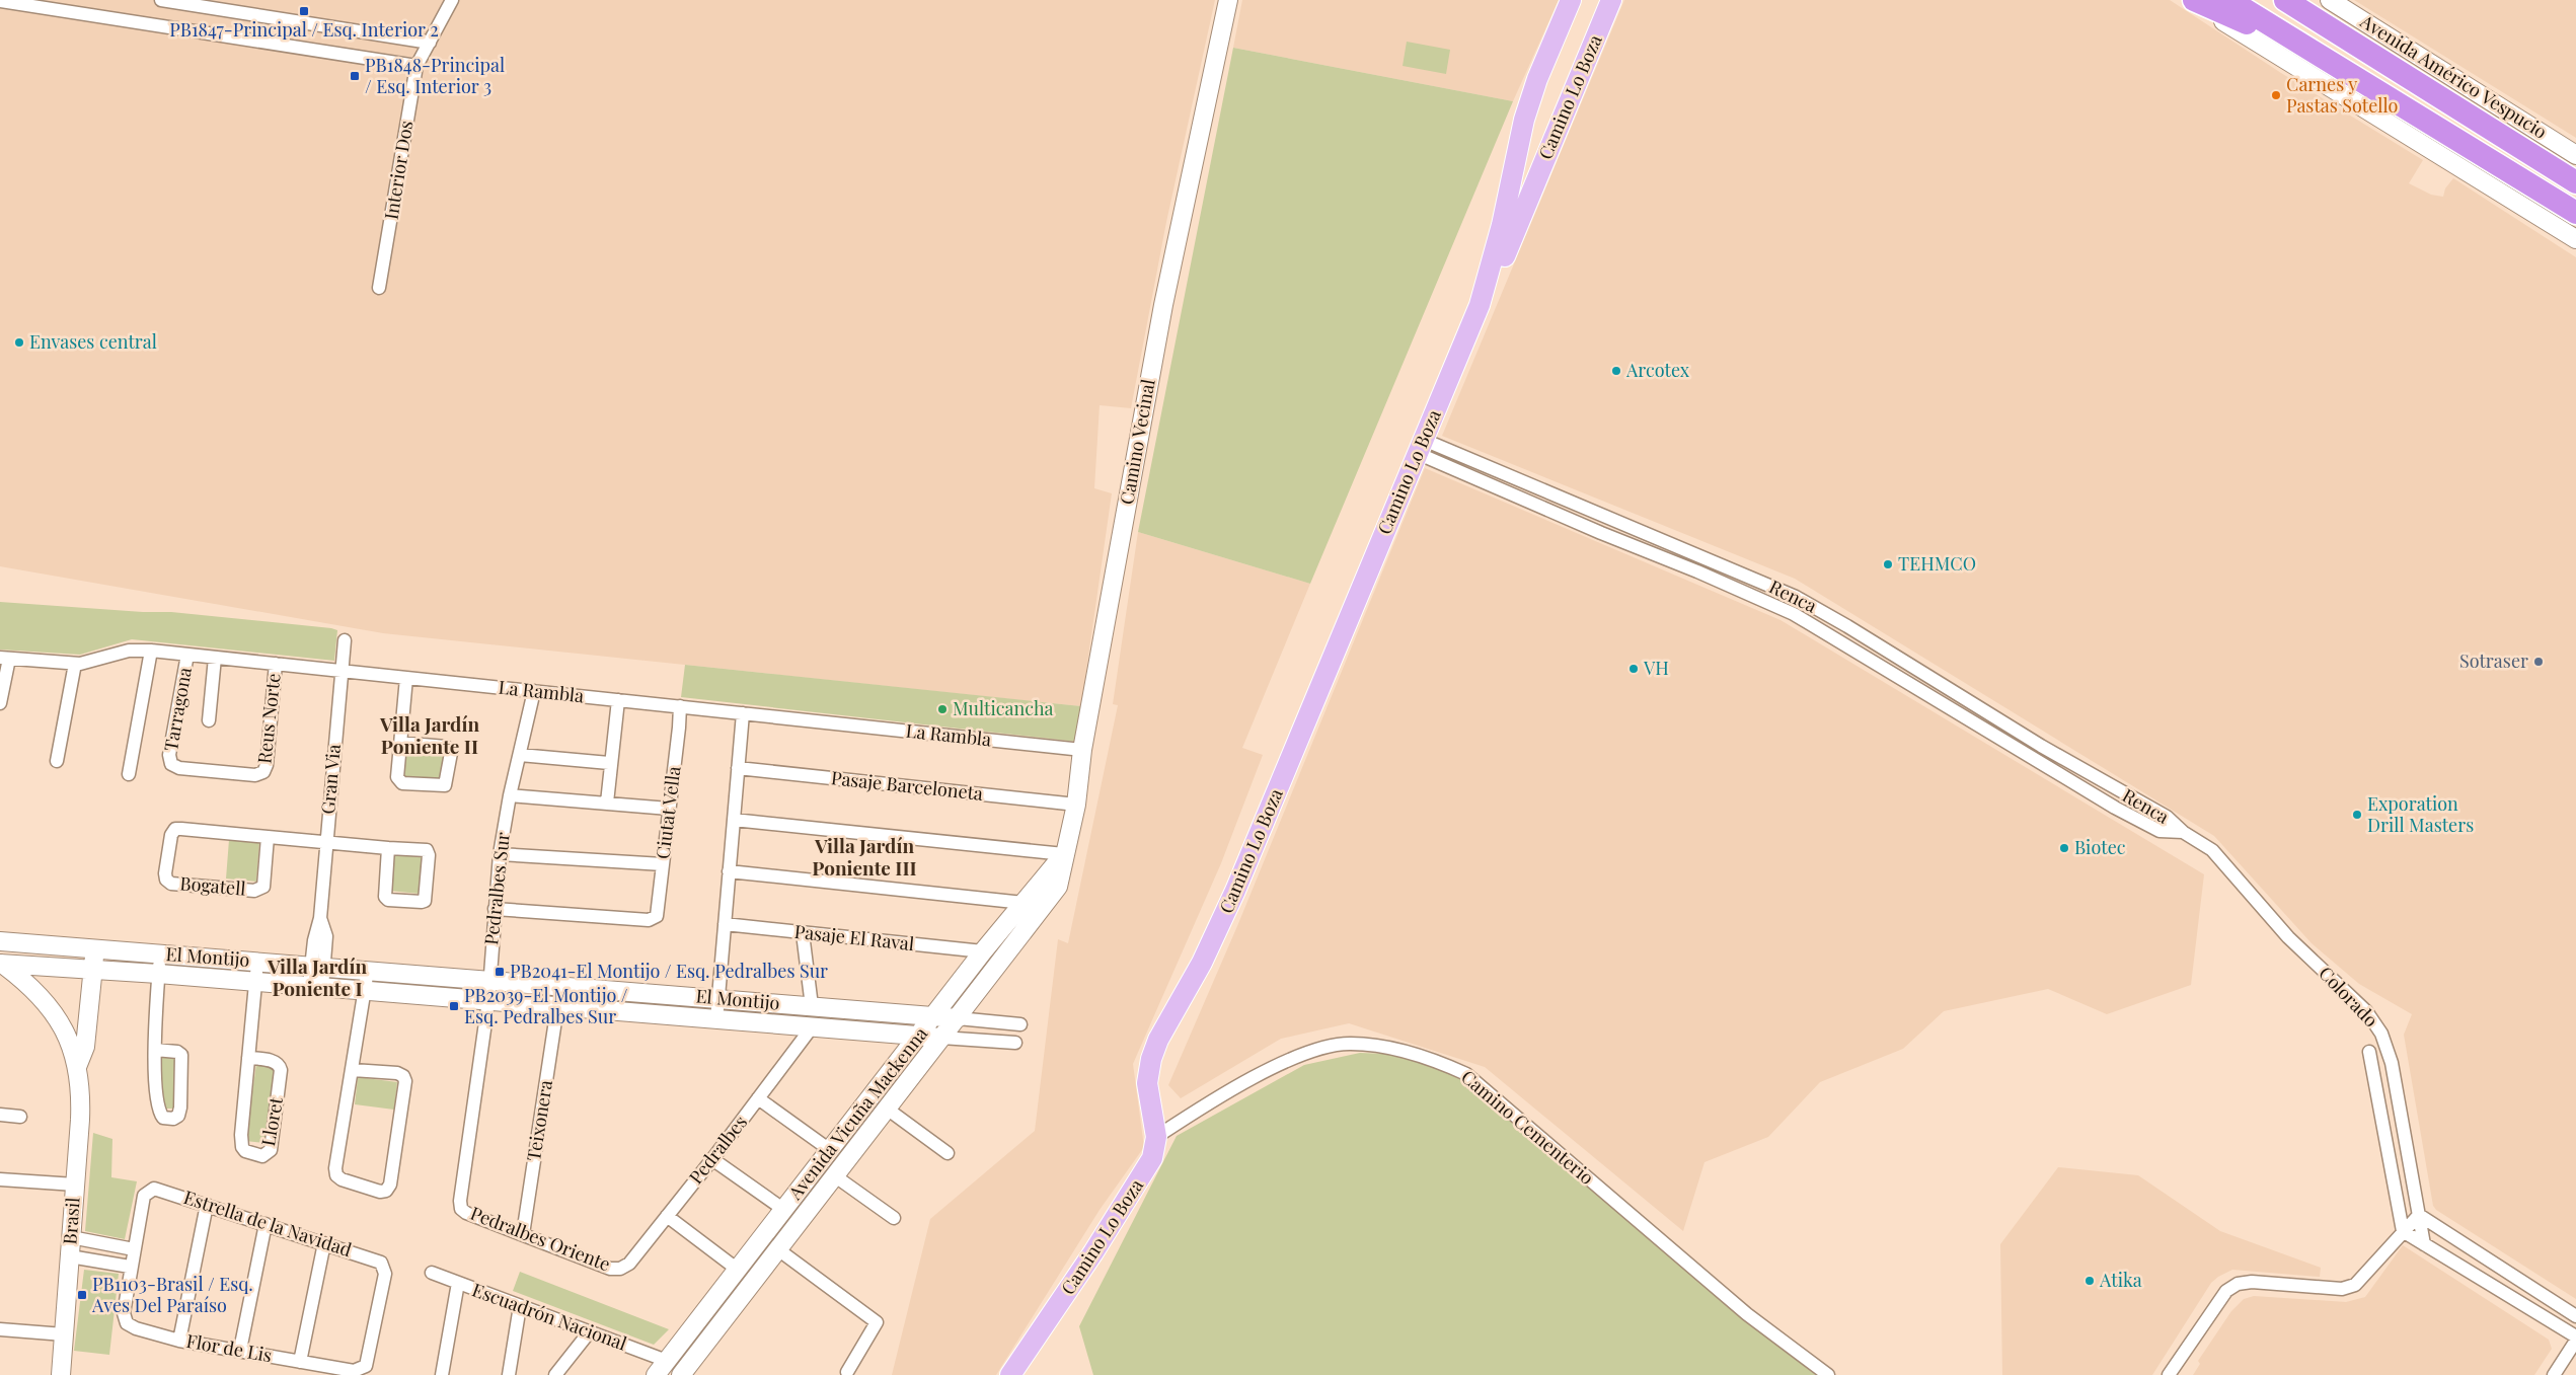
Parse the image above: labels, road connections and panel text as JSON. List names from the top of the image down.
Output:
{
  "streets": {
    "main road": ["Camino Lo Boza"],
    "street": [
      "Avenida Américo Vespucio",
      "Interior Dos",
      "Camino Vecinal",
      "Renca",
      "La Rambla",
      "Tarragona",
      "Reus Norte",
      "Gran Via",
      "Pasaje Barceloneta",
      "Ciutat Vella",
      "Bogatell",
      "Pedralbes Sur",
      "Pasaje El Raval",
      "El Montijo",
      "Colorado",
      "Avenida Vicuña Mackenna",
      "Teixonera",
      "Lloret",
      "Camino Cementerio",
      "Pedralbes",
      "Brasil",
      "Estrella de la Navidad",
      "Pedralbes Oriente",
      "Escuadrón Nacional",
      "Flor de Lis"
    ]
  },
  "crossings": [
    ["Camino Lo Boza", "Renca"],
    ["Camino Lo Boza", "Camino Cementerio"],
    ["Camino Vecinal", "La Rambla"],
    ["Camino Vecinal", "Pasaje Barceloneta"],
    ["Camino Vecinal", "Avenida Vicuña Mackenna"],
    ["Renca", "Colorado"],
    ["La Rambla", "Tarragona"],
    ["La Rambla", "Reus Norte"],
    ["La Rambla", "Gran Via"],
    ["La Rambla", "Ciutat Vella"],
    ["La Rambla", "Pedralbes Sur"],
    ["Tarragona", "Reus Norte"],
    ["Gran Via", "Bogatell"],
    ["Gran Via", "El Montijo"],
    ["Ciutat Vella", "Pedralbes Sur"],
    ["Pedralbes Sur", "El Montijo"],
    ["Pedralbes Sur", "Pedralbes Oriente"],
    ["Pasaje El Raval", "Avenida Vicuña Mackenna"],
    ["El Montijo", "Avenida Vicuña Mackenna"],
    ["El Montijo", "Teixonera"],
    ["El Montijo", "Lloret"],
    ["El Montijo", "Pedralbes"],
    ["El Montijo", "Brasil"],
    ["Avenida Vicuña Mackenna", "Escuadrón Nacional"],
    ["Teixonera", "Pedralbes Oriente"],
    ["Pedralbes", "Pedralbes Oriente"],
    ["Estrella de la Navidad", "Flor de Lis"]
  ],
  "districts": ["Villa Jardín Poniente II", "Villa Jardín Poniente III", "Villa Jardín Poniente I"],
  "places": {
    "transit": [
      "PB1847-Principal / Esq. Interior 2",
      "PB1848-Principal / Esq. Interior 3",
      "PB2041-El Montijo / Esq. Pedralbes Sur",
      "PB2039-El Montijo / Esq. Pedralbes Sur",
      "PB1103-Brasil / Esq. Aves Del Paraíso"
    ],
    "other": [
      "Carnes y Pastas Sotello",
      "Envases central",
      "Arcotex",
      "TEHMCO",
      "Sotraser",
      "VH",
      "Multicancha",
      "Exporation Drill Masters",
      "Biotec",
      "Atika"
    ]
  }
}
